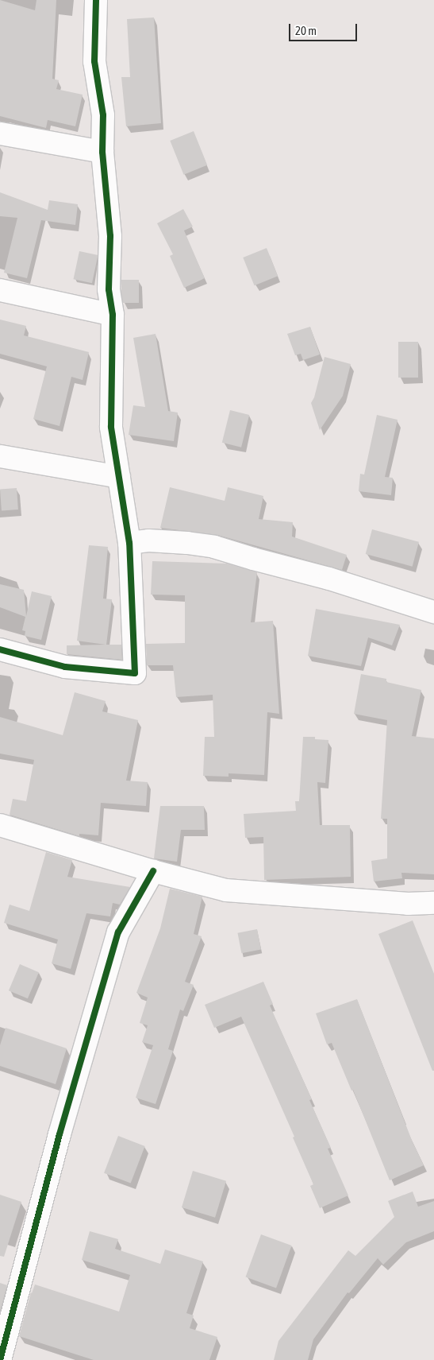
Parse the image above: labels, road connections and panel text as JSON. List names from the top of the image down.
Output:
{
  "scale_bar": "20 m"
}
